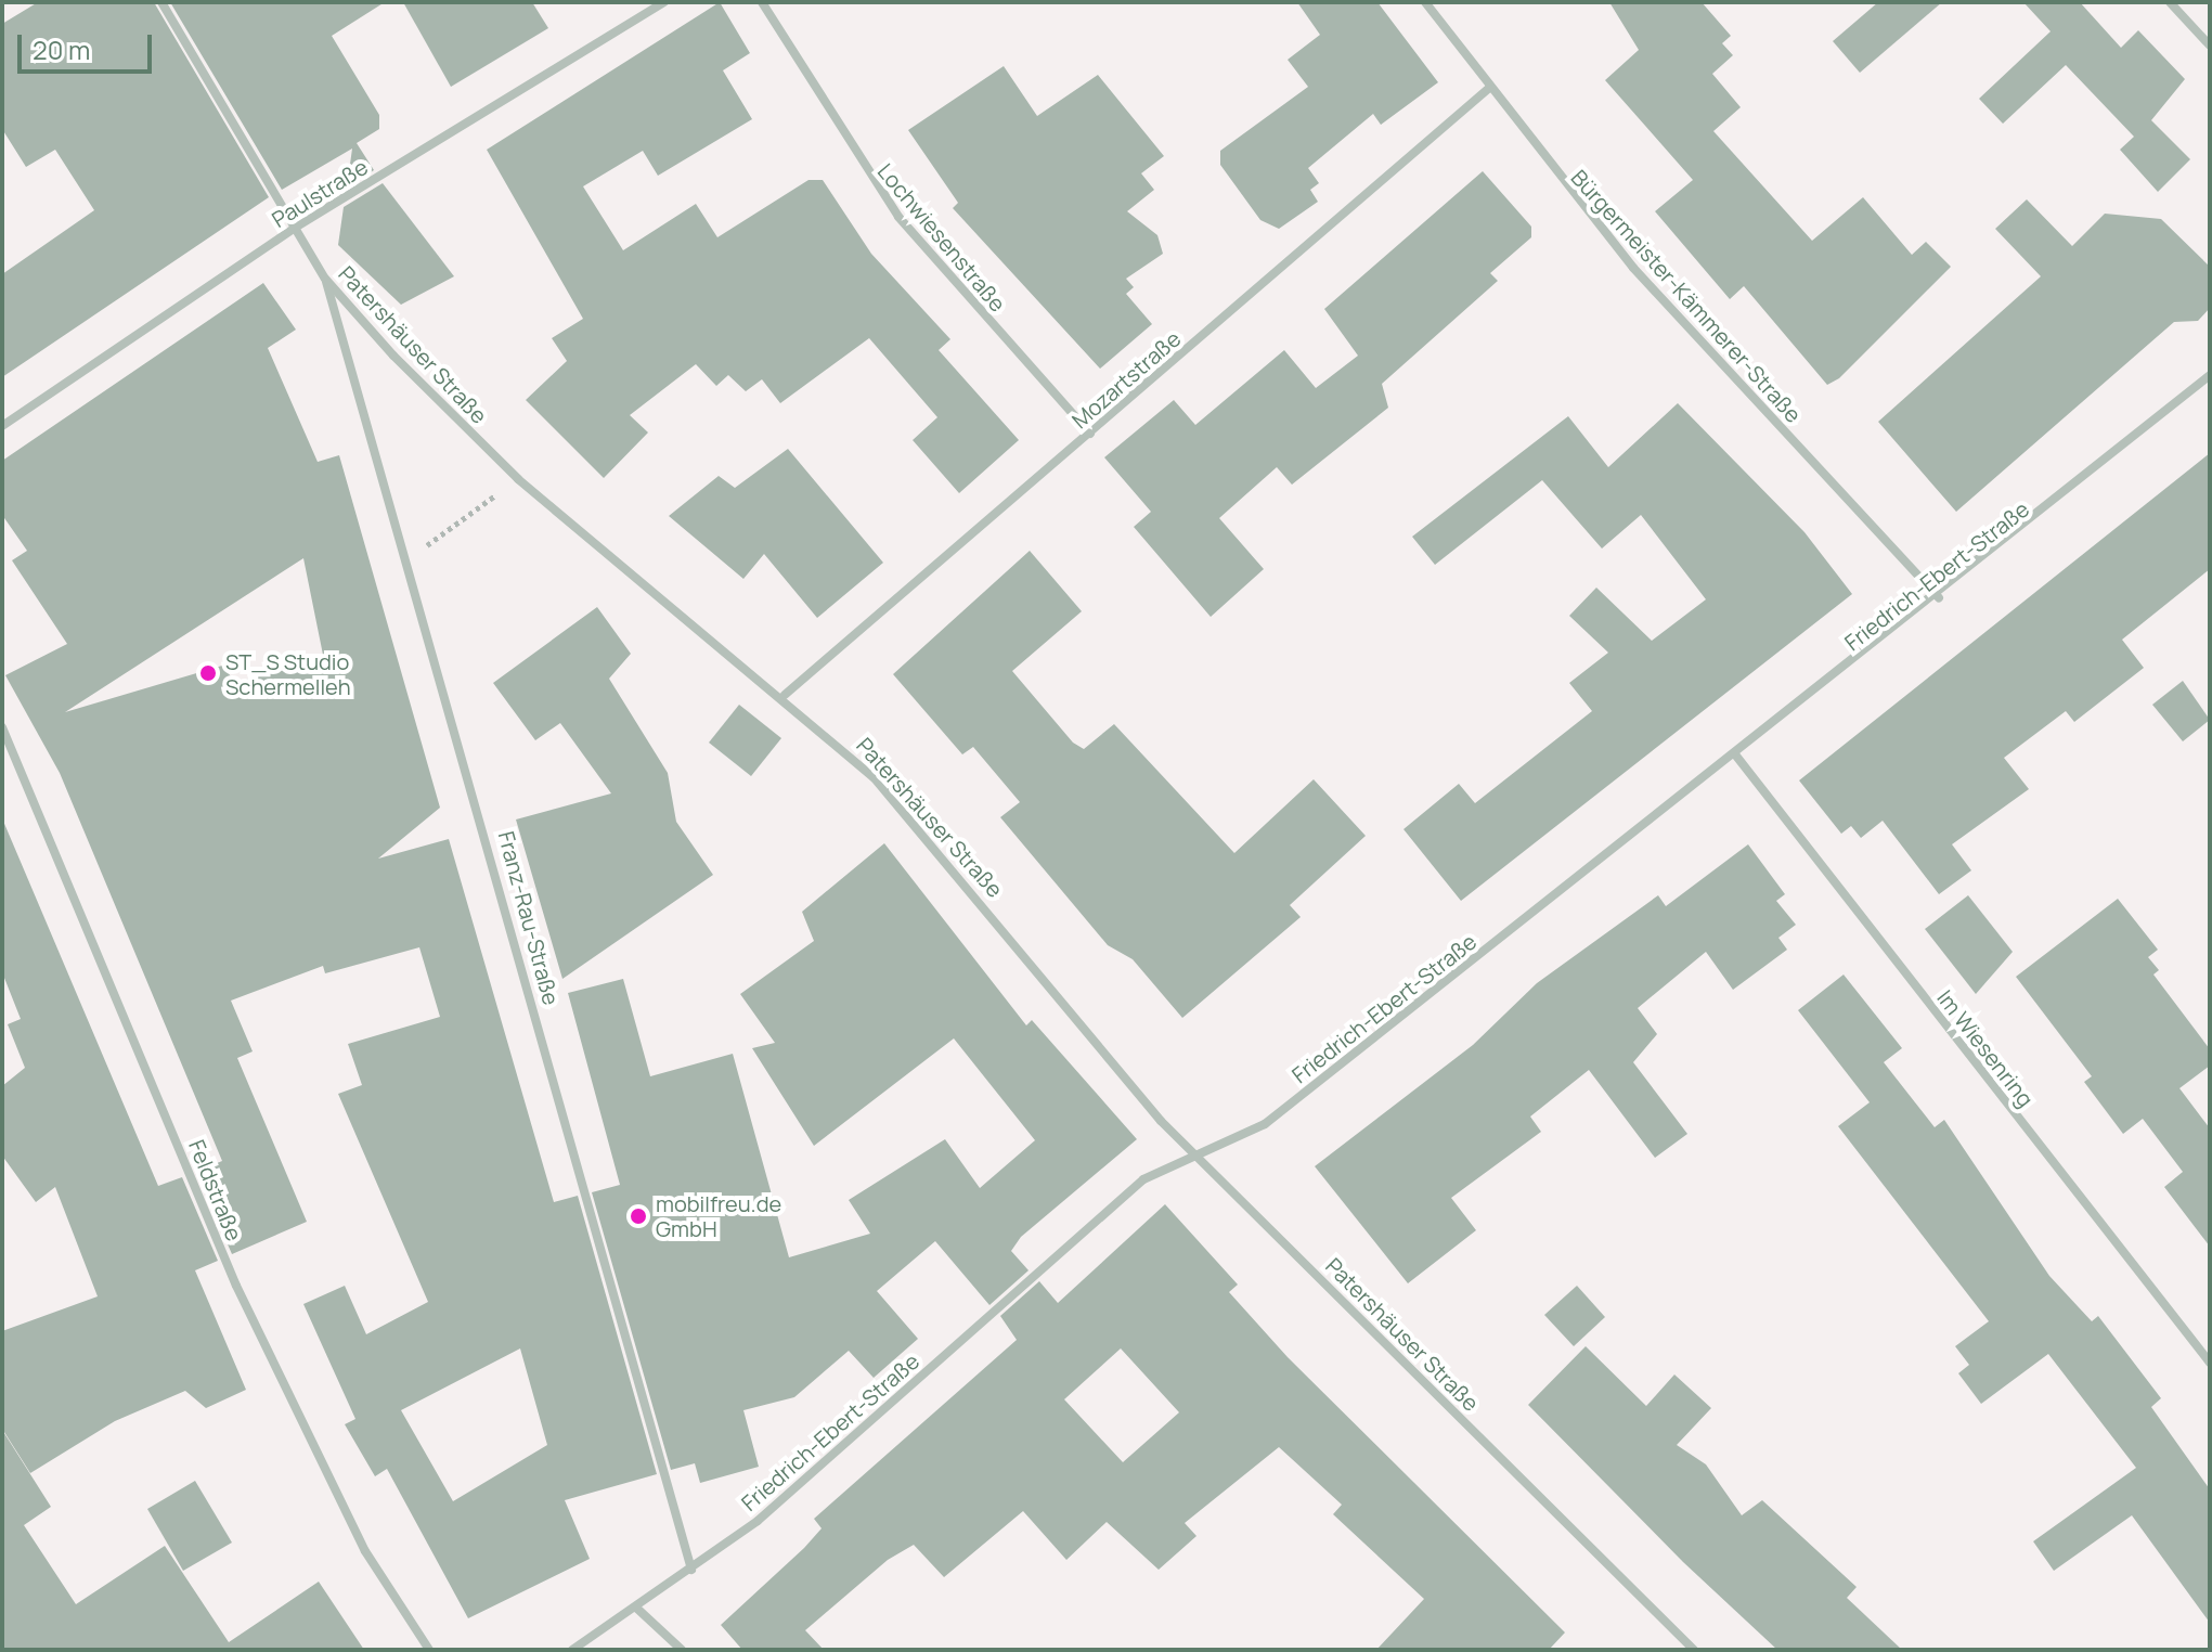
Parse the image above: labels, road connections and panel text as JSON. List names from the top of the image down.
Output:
{
  "streets": {
    "street": [
      "Paulstraße",
      "Lochwiesenstraße",
      "Bürgermeister-Kämmerer-Straße",
      "Patershäuser Straße",
      "Mozartstraße",
      "Friedrich-Ebert-Straße",
      "Franz-Rau-Straße",
      "Im Wiesenring",
      "Feldstraße"
    ]
  },
  "crossings": [
    ["Paulstraße", "Patershäuser Straße"],
    ["Lochwiesenstraße", "Mozartstraße"],
    ["Bürgermeister-Kämmerer-Straße", "Mozartstraße"],
    ["Bürgermeister-Kämmerer-Straße", "Friedrich-Ebert-Straße"],
    ["Patershäuser Straße", "Mozartstraße"],
    ["Patershäuser Straße", "Friedrich-Ebert-Straße"],
    ["Patershäuser Straße", "Franz-Rau-Straße"],
    ["Friedrich-Ebert-Straße", "Franz-Rau-Straße"],
    ["Friedrich-Ebert-Straße", "Im Wiesenring"]
  ],
  "places": ["ST_S Studio Schermelleh", "mobilfreu.de GmbH"],
  "scale_bar": "20 m"
}
